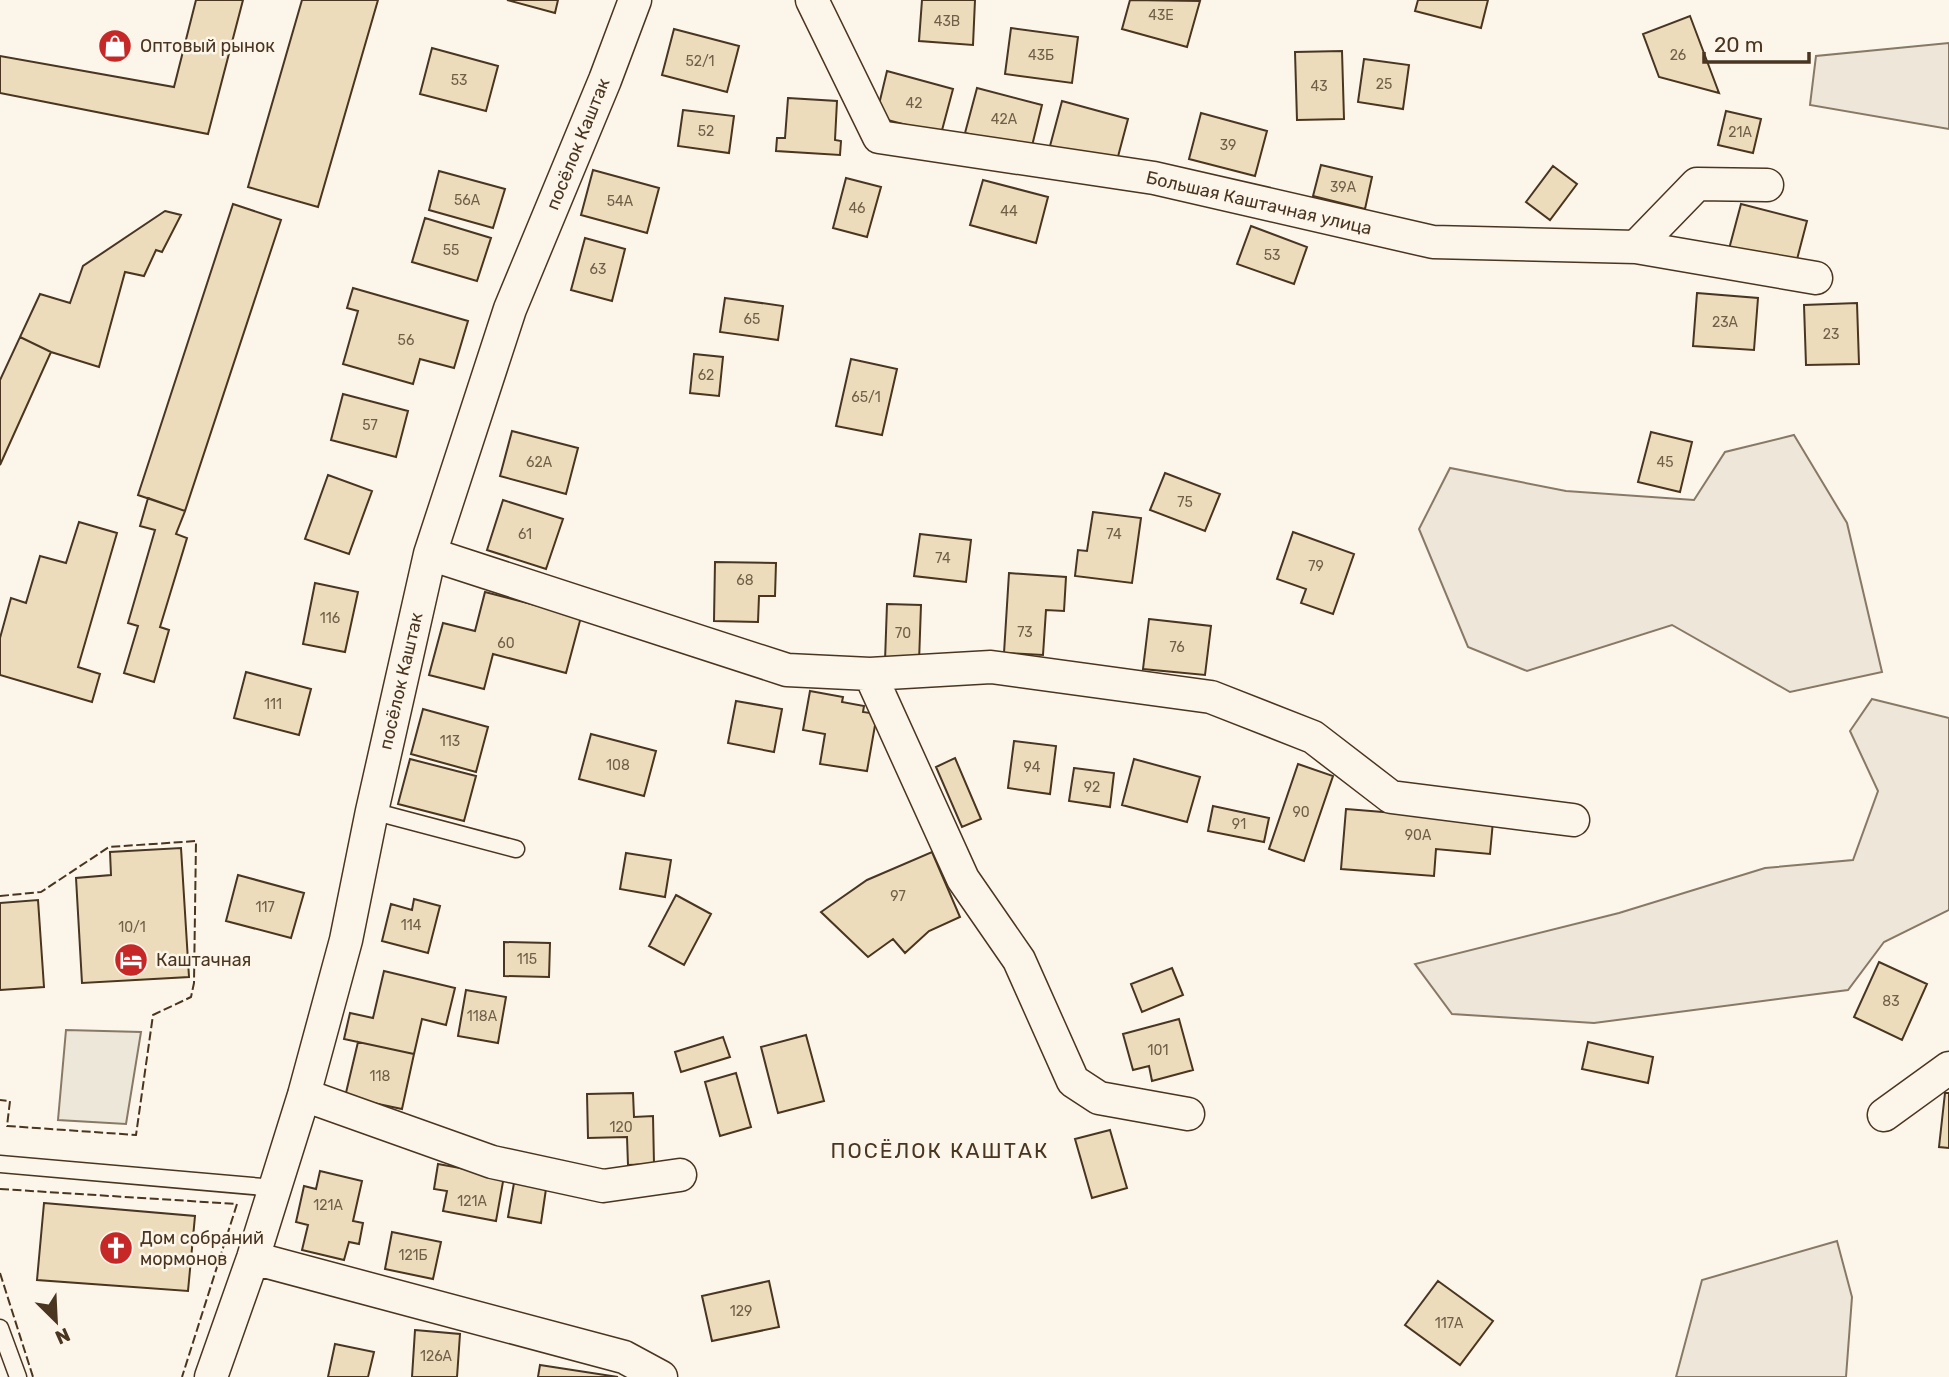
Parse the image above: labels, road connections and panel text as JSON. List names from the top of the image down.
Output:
{
  "streets": {
    "street": ["посёлок Каштак", "Большая Каштачная улица"]
  },
  "districts": ["ПОСЁЛОК КАШТАК"],
  "places": {
    "shop": ["Оптовый рынок"],
    "hotel": ["Каштачная"],
    "church": ["Дом собраний мормонов"]
  },
  "house_numbers": [
    "43Е",
    "43В",
    "43Б",
    "26",
    "52/1",
    "53",
    "25",
    "43",
    "42",
    "42А",
    "52",
    "21А",
    "39",
    "39А",
    "56А",
    "54А",
    "46",
    "44",
    "55",
    "53",
    "63",
    "65",
    "23А",
    "23",
    "56",
    "62",
    "65/1",
    "57",
    "62А",
    "45",
    "75",
    "61",
    "74",
    "74",
    "79",
    "68",
    "116",
    "73",
    "70",
    "60",
    "76",
    "111",
    "113",
    "108",
    "94",
    "92",
    "90",
    "91",
    "90А",
    "97",
    "117",
    "114",
    "10/1",
    "115",
    "83",
    "118А",
    "101",
    "118",
    "120",
    "121А",
    "121А",
    "121Б",
    "129",
    "117А",
    "126А"
  ],
  "scale_bar": "20 m",
  "north": "bottom right"
}
